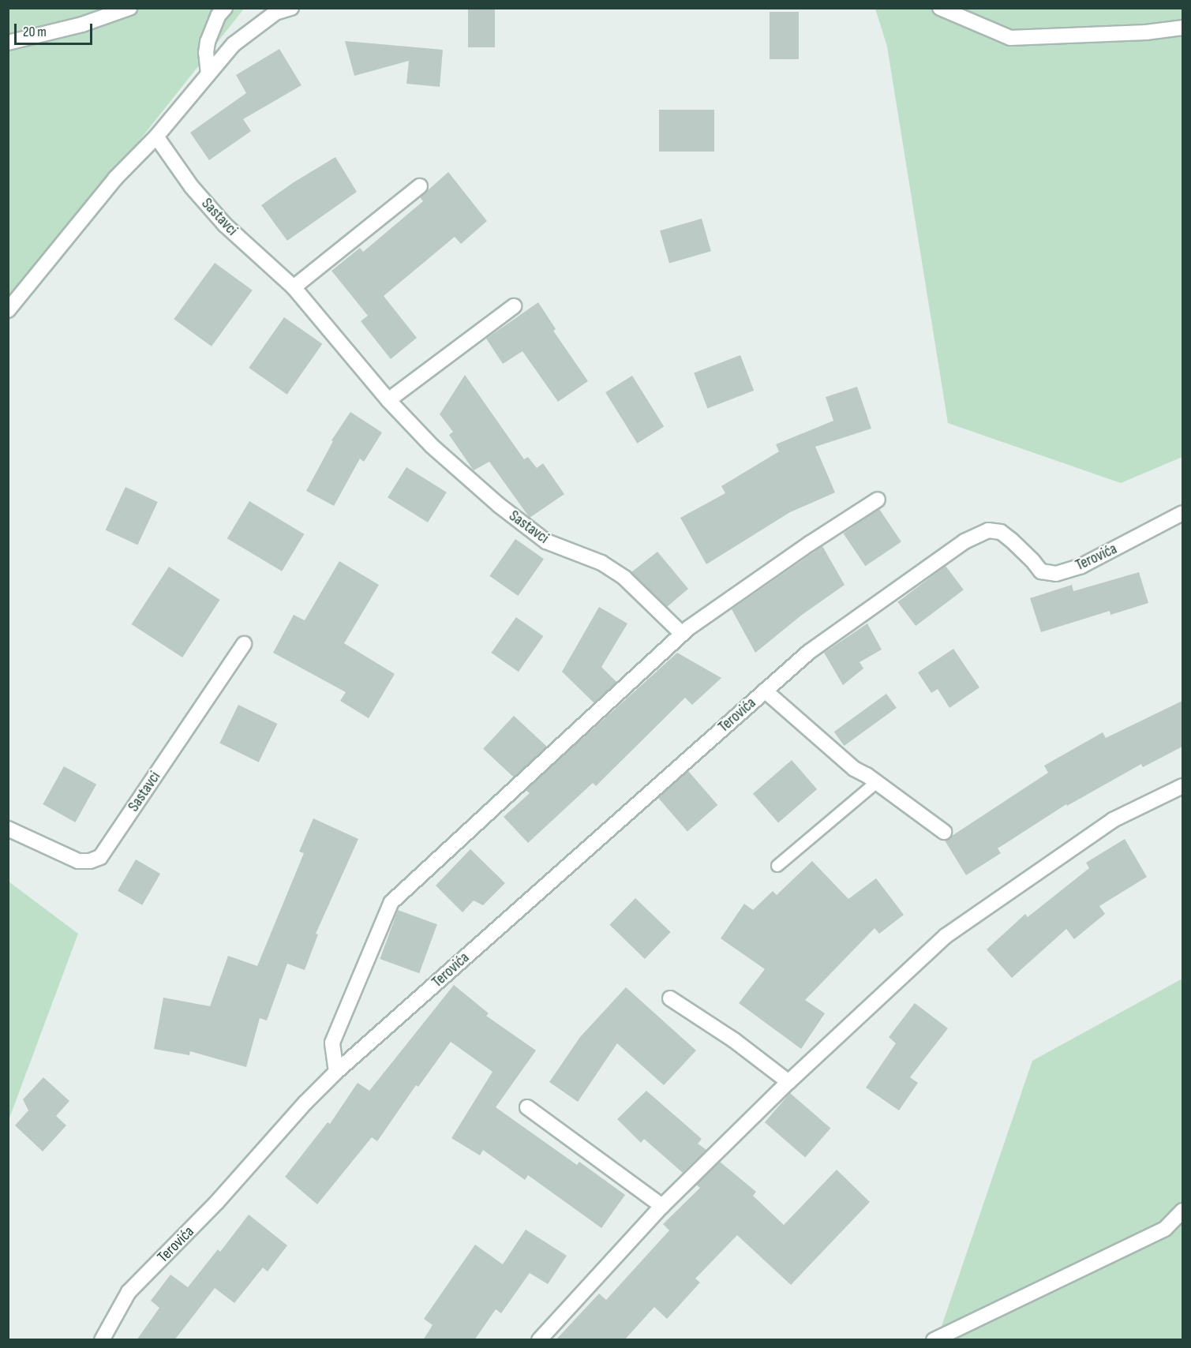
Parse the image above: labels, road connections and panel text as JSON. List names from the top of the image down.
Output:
{
  "streets": {
    "street": ["Sastavci", "Terovića"]
  },
  "scale_bar": "20 m"
}
